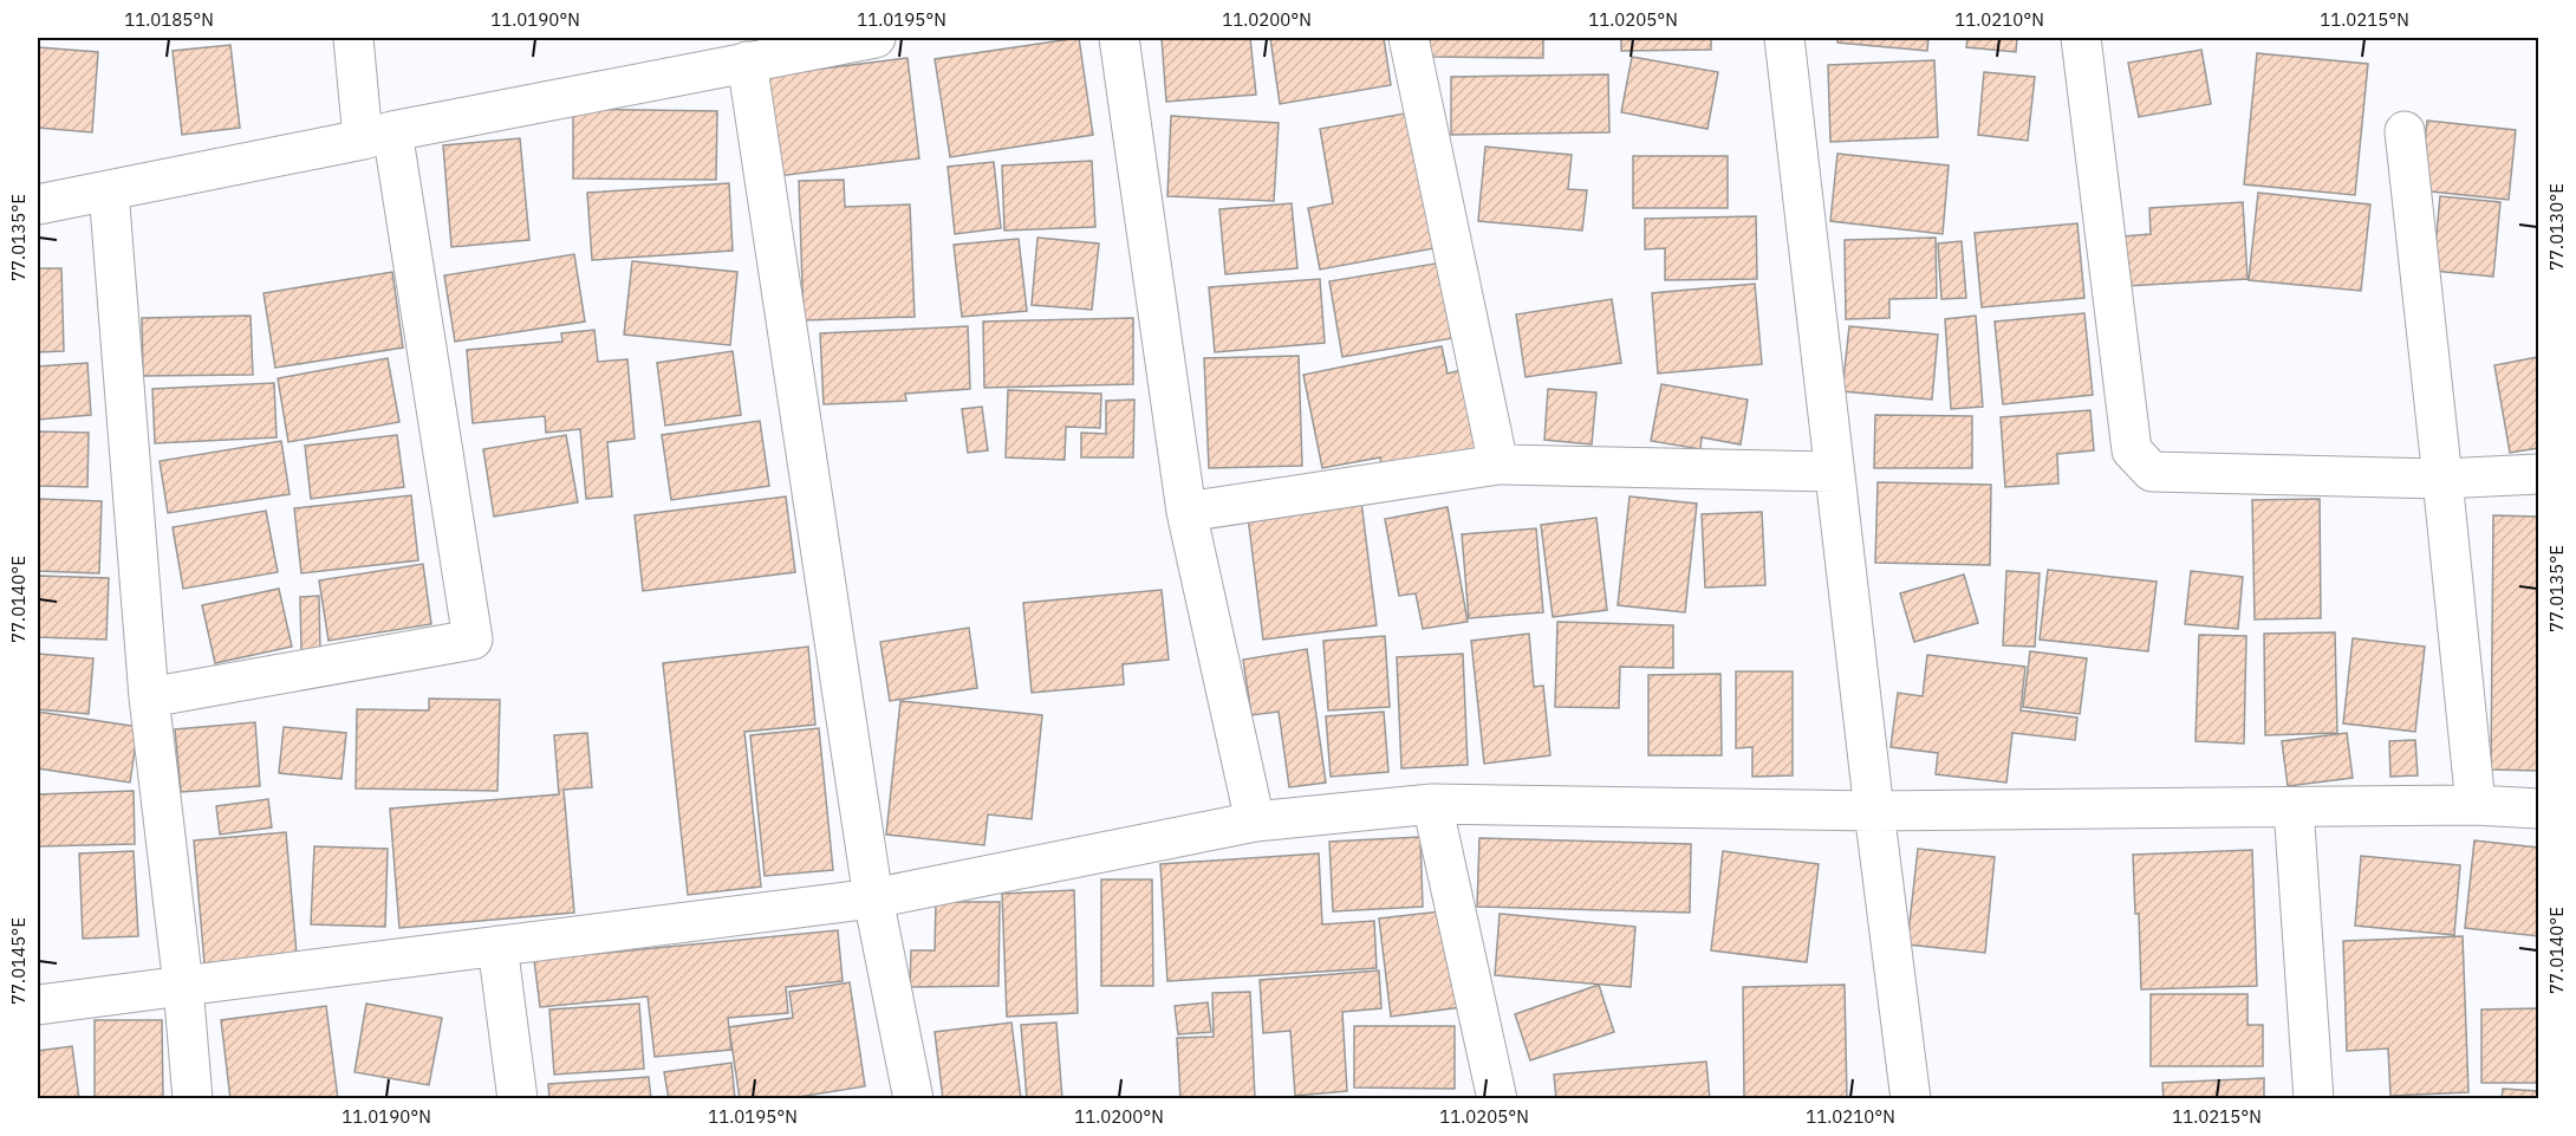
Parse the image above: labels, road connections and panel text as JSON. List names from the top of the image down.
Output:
{
  "coordinates": [
    "11.0185°N",
    "11.0190°N",
    "11.0195°N",
    "11.0200°N",
    "11.0205°N",
    "11.0210°N",
    "11.0215°N",
    "77.0130°E",
    "77.0135°E",
    "77.0140°E",
    "77.0145°E"
  ]
}
